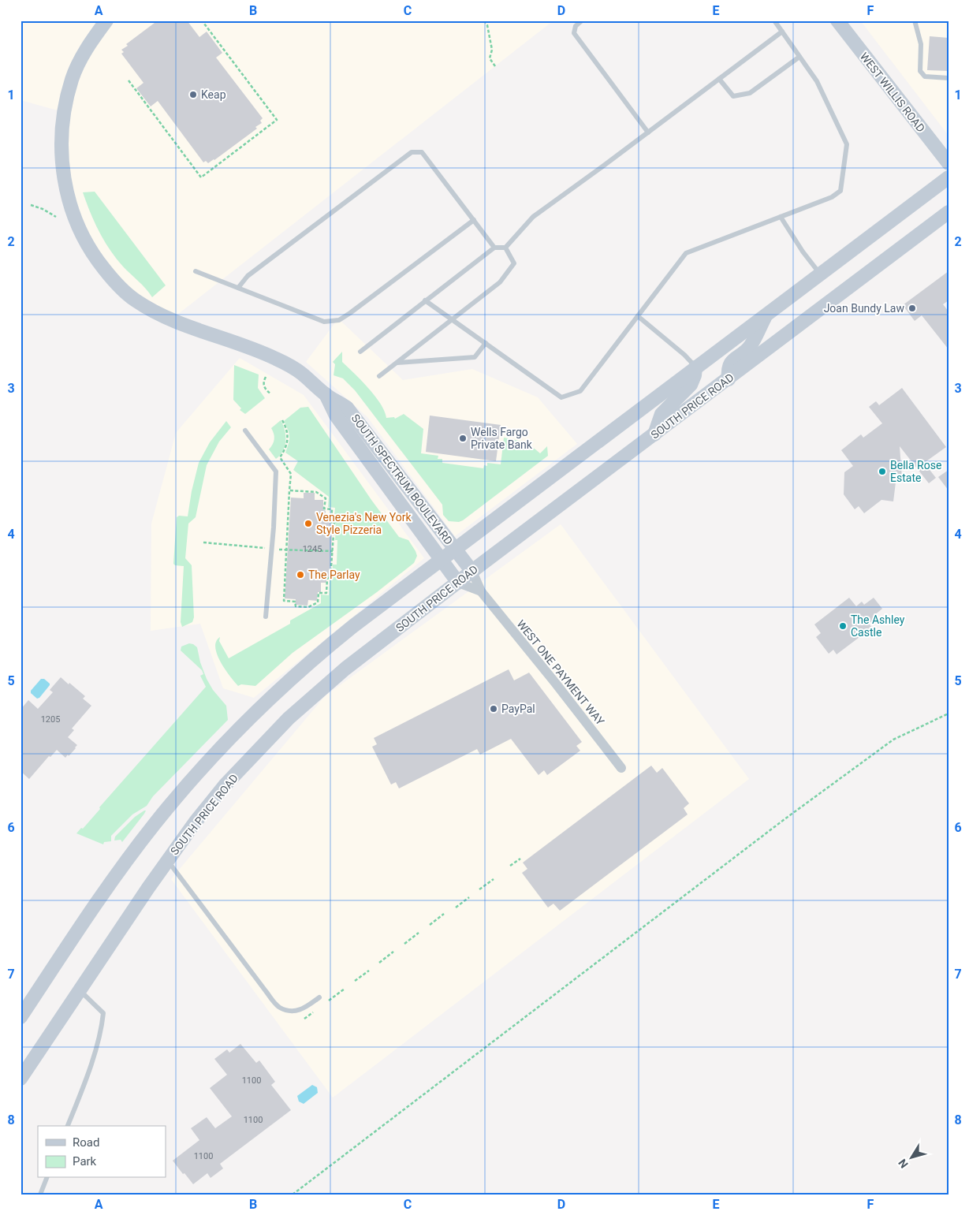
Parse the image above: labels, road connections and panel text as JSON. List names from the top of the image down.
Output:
{
  "streets": {
    "main road": ["WEST WILLIS ROAD", "SOUTH PRICE ROAD", "SOUTH SPECTRUM BOULEVARD"],
    "street": ["WEST ONE PAYMENT WAY"]
  },
  "crossings": [
    ["SOUTH PRICE ROAD", "SOUTH SPECTRUM BOULEVARD"],
    ["SOUTH PRICE ROAD", "WEST ONE PAYMENT WAY"],
    ["SOUTH SPECTRUM BOULEVARD", "WEST ONE PAYMENT WAY"]
  ],
  "places": [
    "Keap",
    "Joan Bundy Law",
    "Wells Fargo Private Bank",
    "Bella Rose Estate",
    "Venezia's New York Style Pizzeria",
    "The Parlay",
    "The Ashley Castle",
    "PayPal"
  ],
  "house_numbers": [
    "1245",
    "1205",
    "1100",
    "1100",
    "1100"
  ],
  "legend": ["Road", "Park"],
  "north": "bottom left",
  "grid": {
    "columns": [
      "A",
      "B",
      "C",
      "D",
      "E",
      "F"
    ],
    "rows": [
      "1",
      "2",
      "3",
      "4",
      "5",
      "6",
      "7",
      "8"
    ]
  }
}
